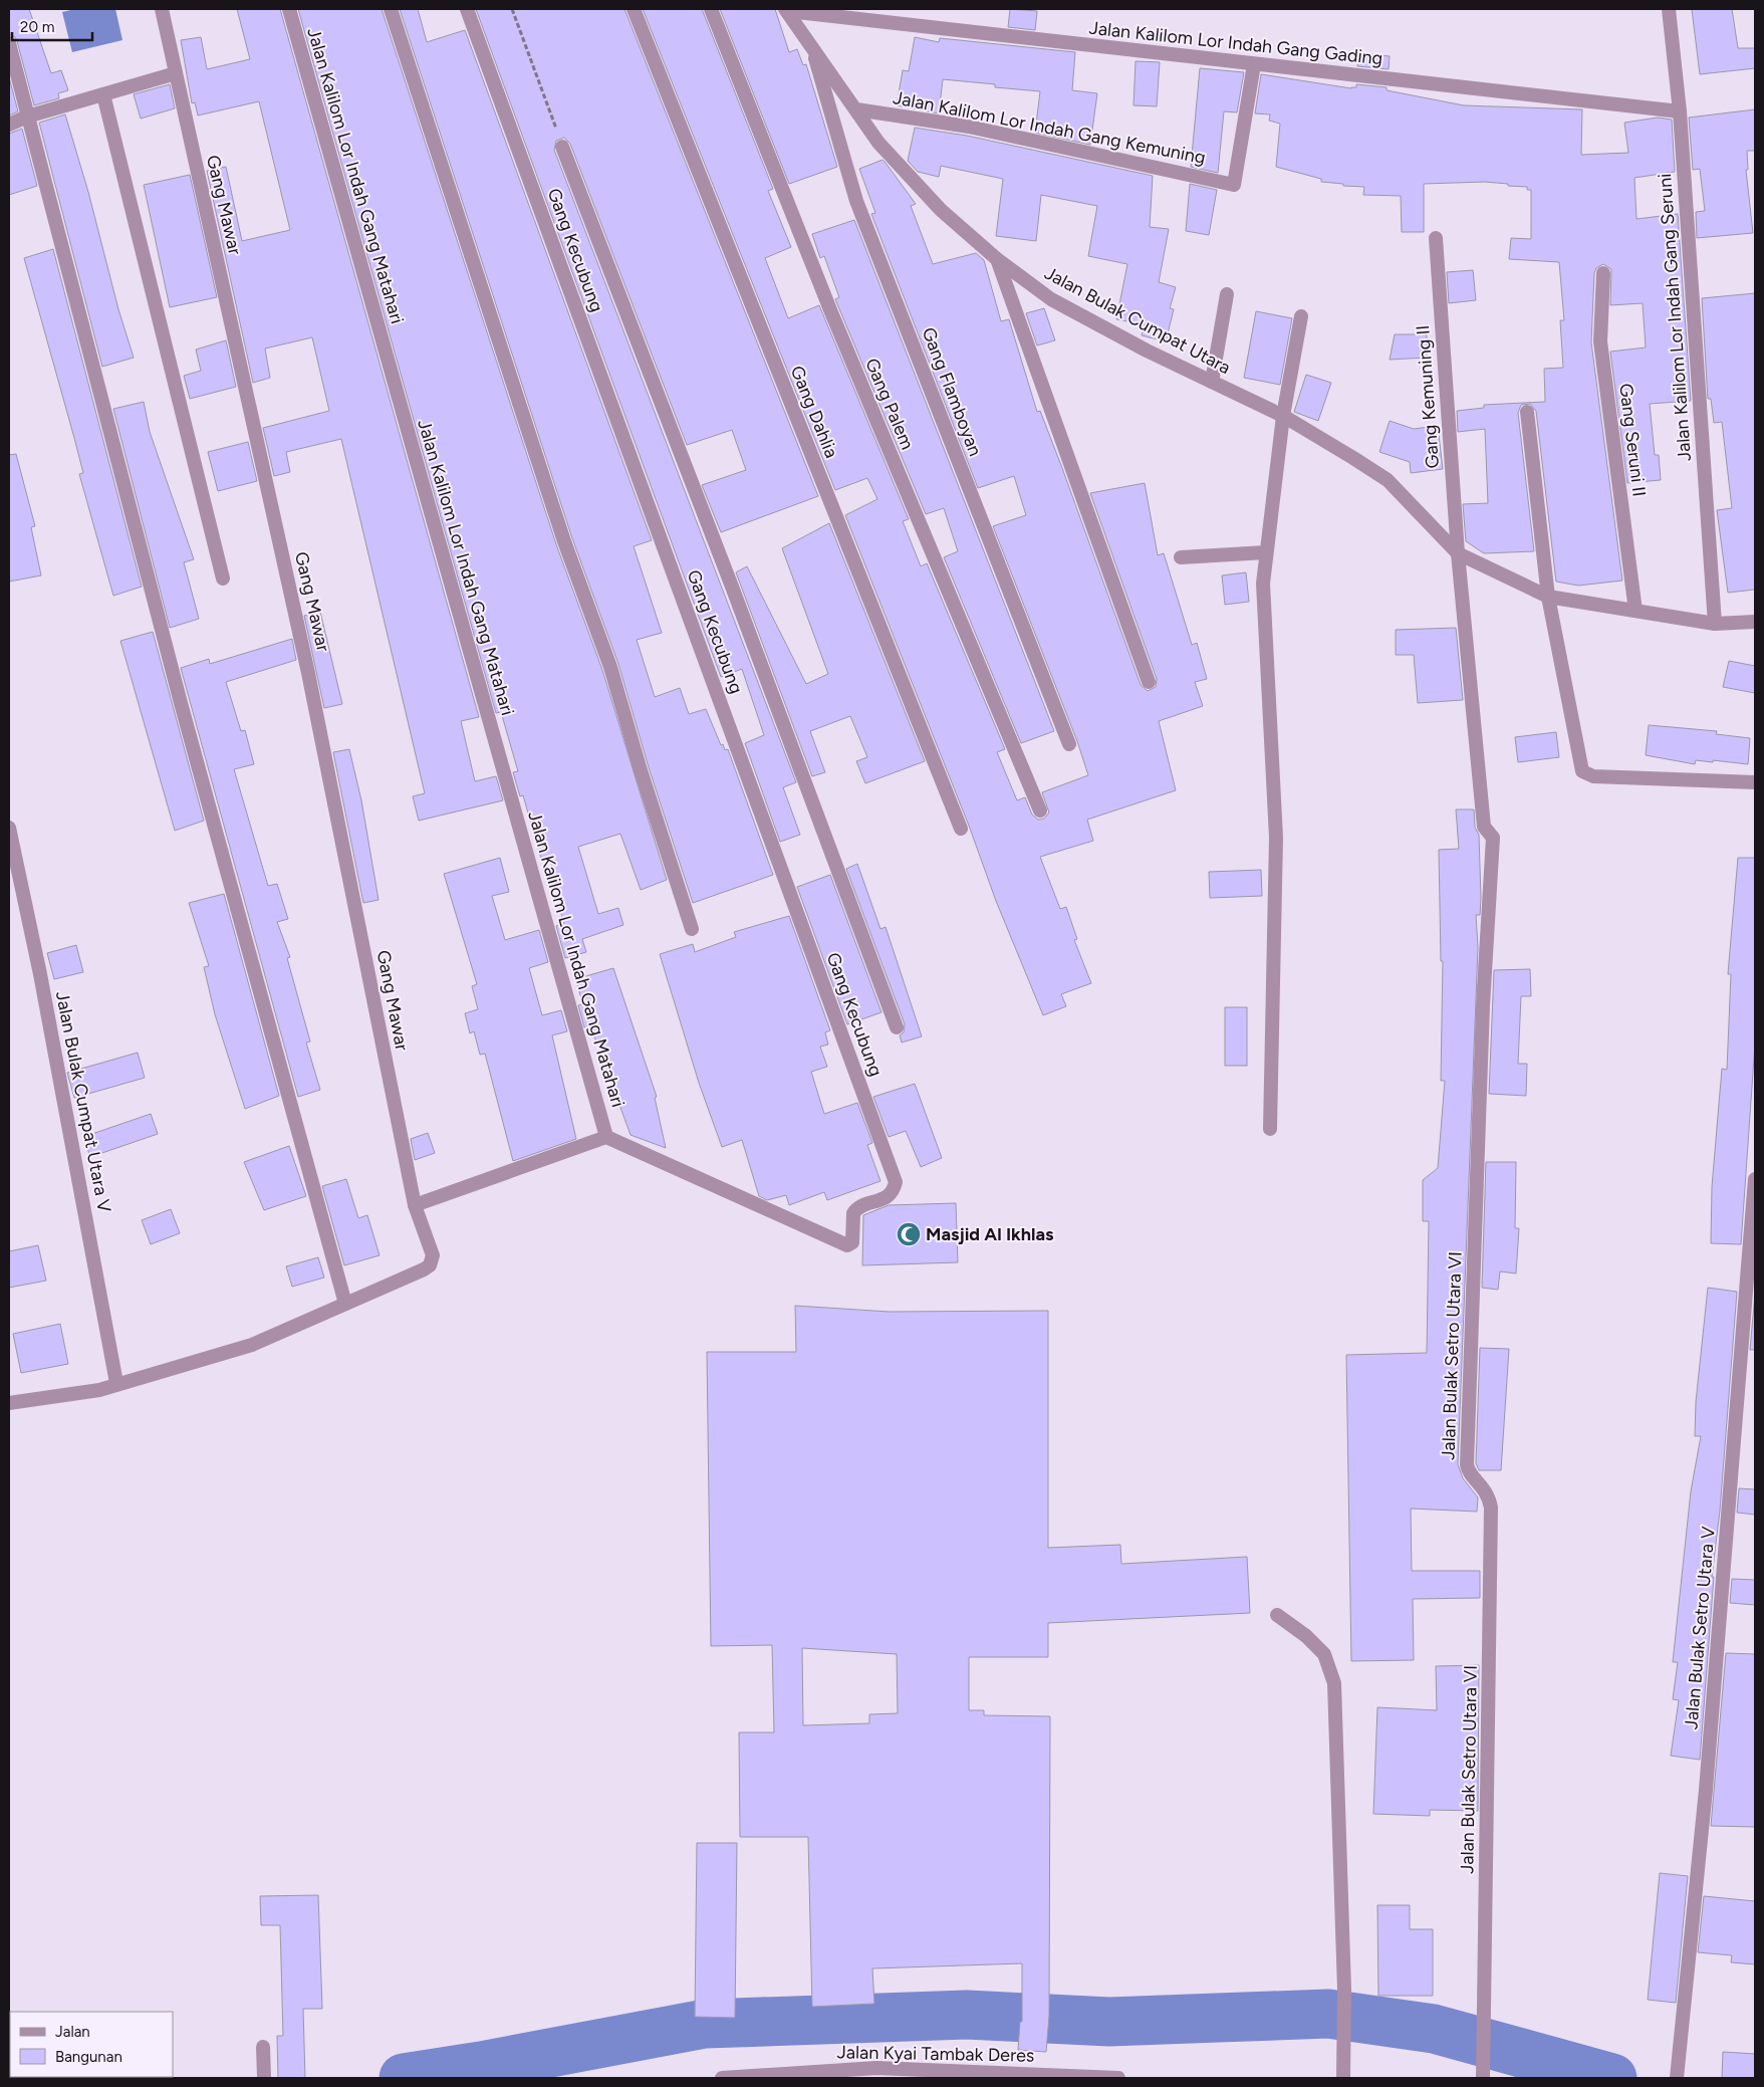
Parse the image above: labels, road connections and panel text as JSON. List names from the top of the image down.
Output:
{
  "streets": {
    "street": [
      "Jalan Kalilom Lor Indah Gang Gading",
      "Jalan Kalilom Lor Indah Gang Kemuning",
      "Jalan Kalilom Lor Indah Gang Matahari",
      "Gang Mawar",
      "Gang Kecubung",
      "Jalan Kalilom Lor Indah Gang Seruni",
      "Jalan Bulak Cumpat Utara",
      "Gang Flamboyan",
      "Gang Kemuning II",
      "Gang Palem",
      "Gang Dahlia",
      "Gang Seruni II",
      "Jalan Bulak Cumpat Utara V",
      "Jalan Bulak Setro Utara VI",
      "Jalan Bulak Setro Utara V",
      "Jalan Kyai Tambak Deres"
    ]
  },
  "crossings": [
    ["Jalan Kalilom Lor Indah Gang Gading", "Jalan Kalilom Lor Indah Gang Kemuning"],
    ["Jalan Kalilom Lor Indah Gang Gading", "Jalan Kalilom Lor Indah Gang Seruni"],
    ["Jalan Kalilom Lor Indah Gang Gading", "Jalan Bulak Cumpat Utara"],
    ["Jalan Kalilom Lor Indah Gang Kemuning", "Jalan Bulak Cumpat Utara"],
    ["Jalan Kalilom Lor Indah Gang Matahari", "Gang Kecubung"],
    ["Gang Mawar", "Jalan Bulak Cumpat Utara V"],
    ["Jalan Bulak Cumpat Utara", "Gang Flamboyan"],
    ["Jalan Bulak Cumpat Utara", "Gang Kemuning II"],
    ["Gang Kemuning II", "Jalan Bulak Setro Utara VI"]
  ],
  "places": {
    "mosque": ["Masjid Al Ikhlas"]
  },
  "legend": ["Jalan", "Bangunan"],
  "scale_bar": "20 m"
}
